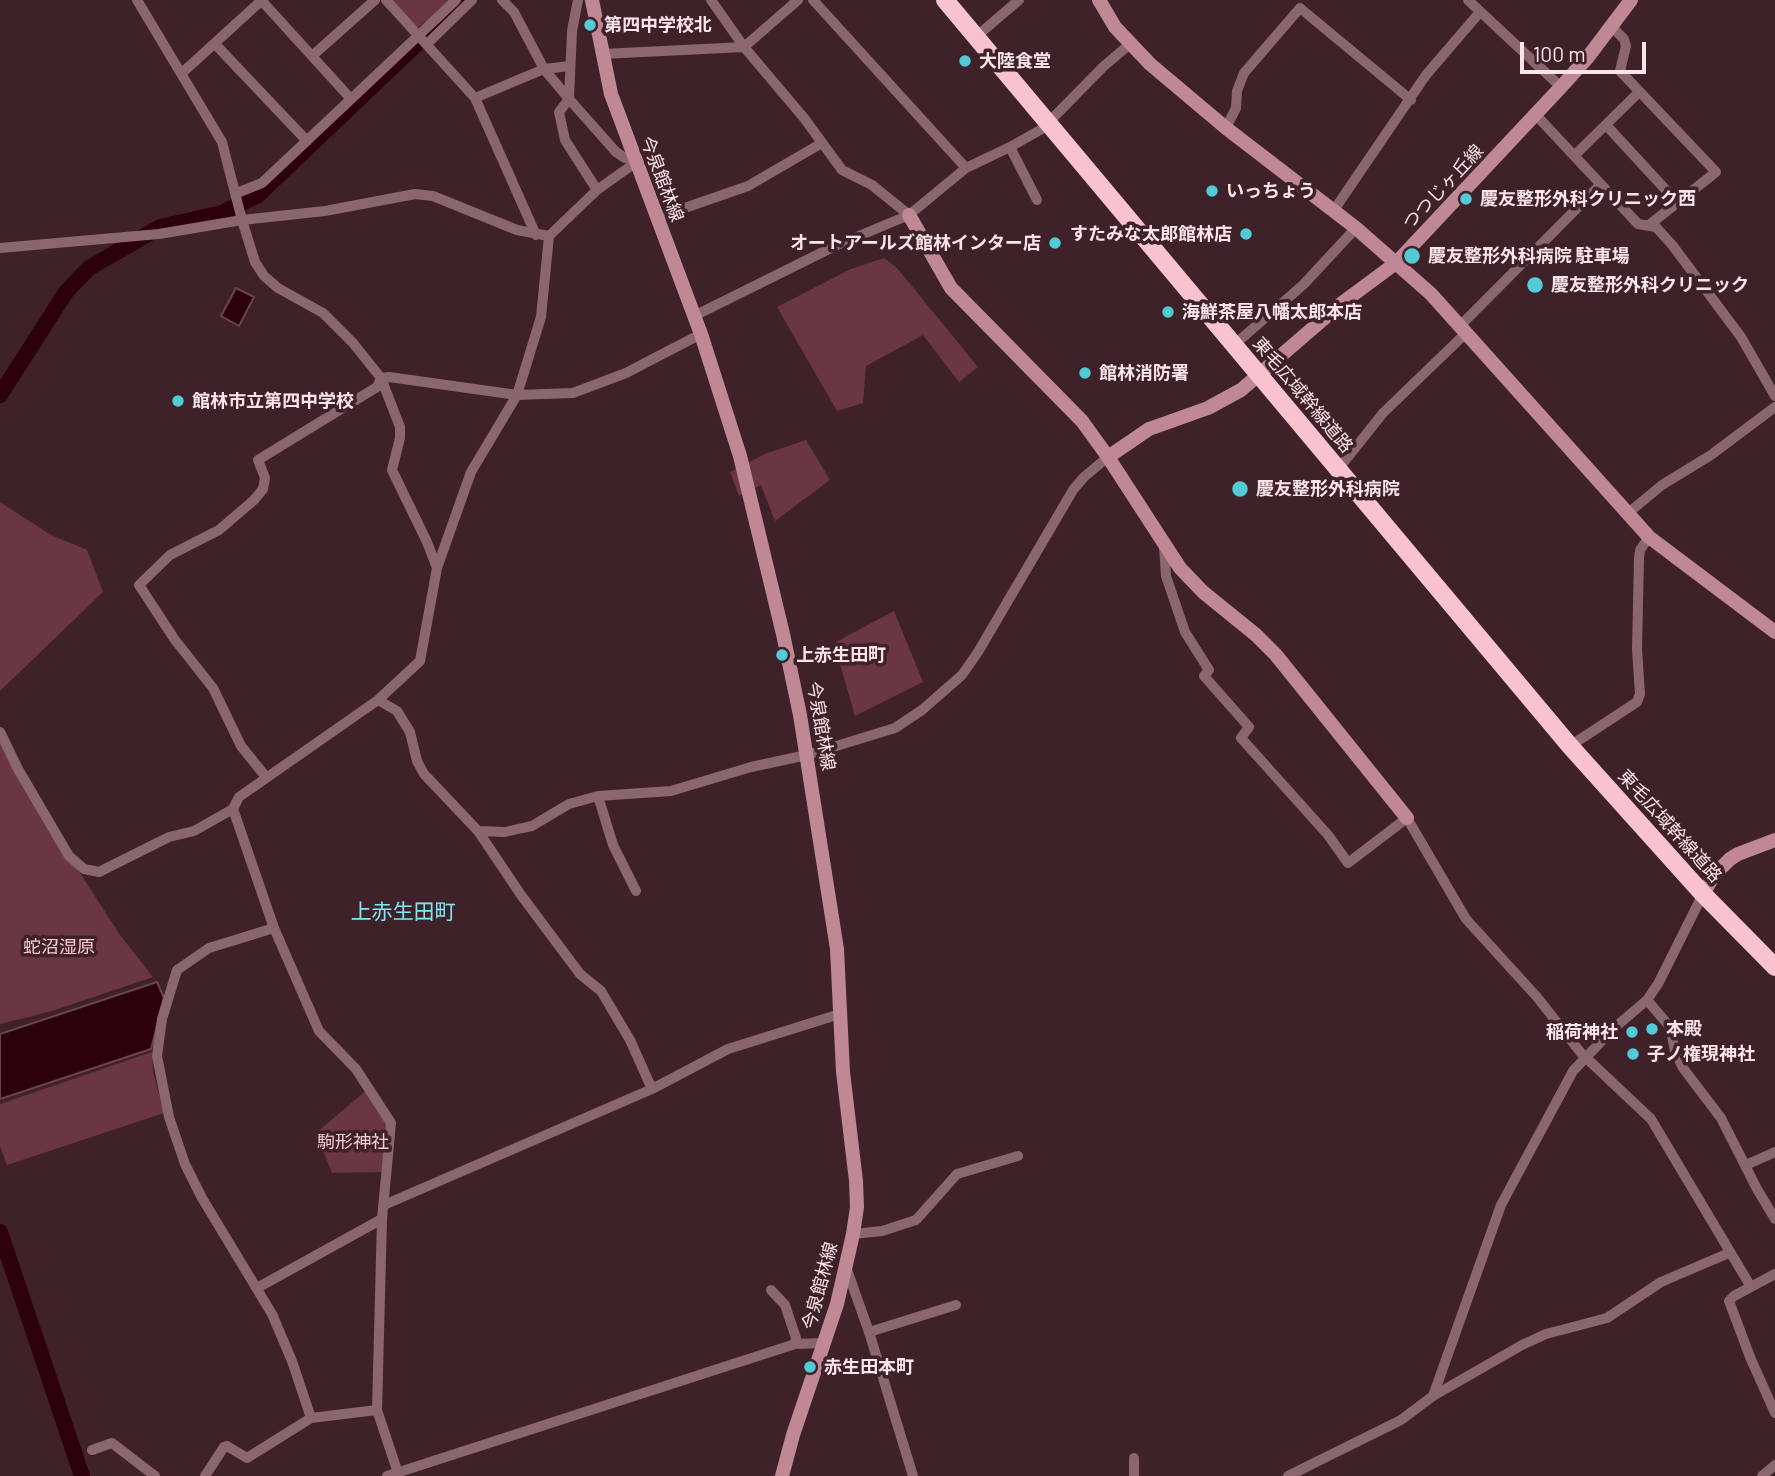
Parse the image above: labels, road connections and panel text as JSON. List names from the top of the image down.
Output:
{
  "streets": {
    "highway": ["東毛広域幹線道路"],
    "main road": ["今泉館林線", "つつじヶ丘線"]
  },
  "crossings": [
    ["つつじヶ丘線", "東毛広域幹線道路"]
  ],
  "districts": ["上赤生田町"],
  "parks": ["蛇沼湿原", "駒形神社"],
  "places": [
    "第四中学校北",
    "大陸食堂",
    "いっちょう",
    "慶友整形外科クリニック西",
    "すたみな太郎館林店",
    "オートアールズ館林インター店",
    "慶友整形外科病院 駐車場",
    "慶友整形外科クリニック",
    "海鮮茶屋八幡太郎本店",
    "館林消防署",
    "館林市立第四中学校",
    "慶友整形外科病院",
    "上赤生田町",
    "本殿",
    "稲荷神社",
    "子ノ権現神社",
    "赤生田本町"
  ],
  "scale_bar": "100 m"
}
